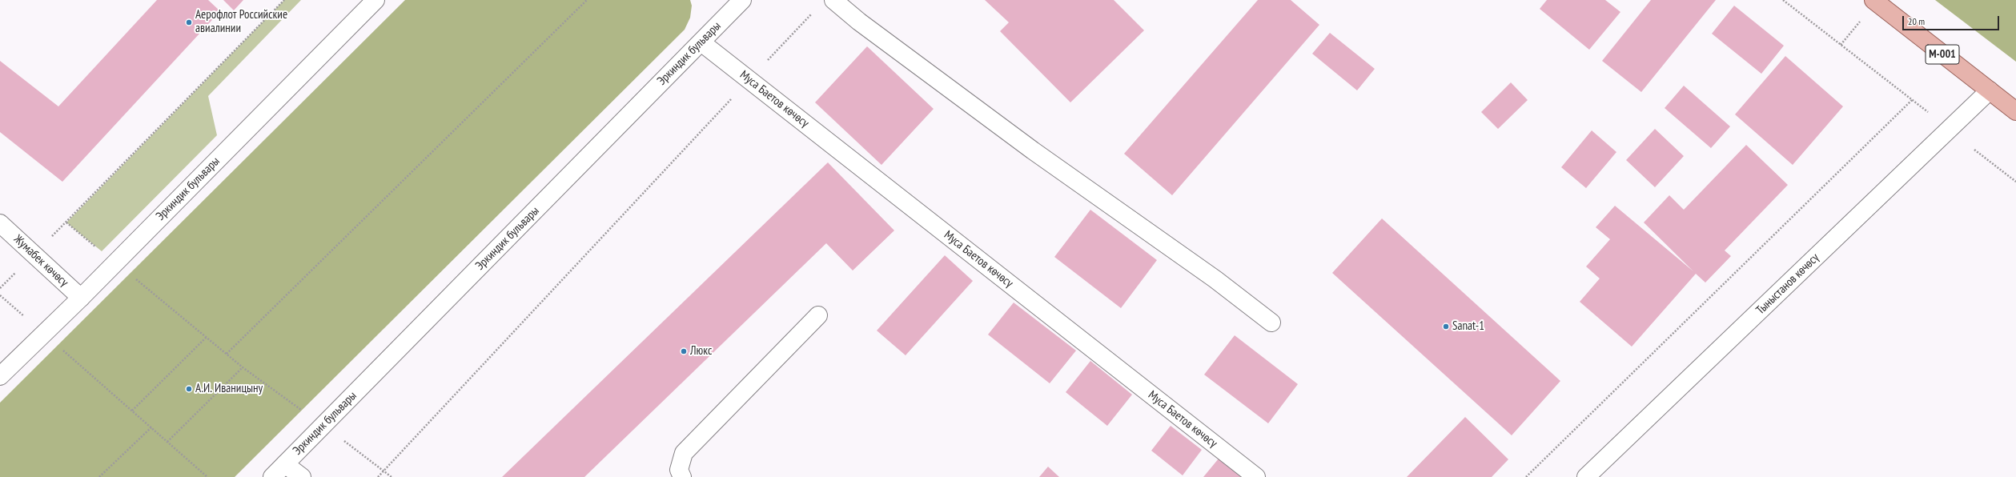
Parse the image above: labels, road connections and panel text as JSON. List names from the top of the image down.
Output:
{
  "streets": {
    "main road": ["М-001"],
    "street": [
      "Эркиндик бульвары",
      "Муса Баетов көчөсү",
      "Жумабек көчөсү",
      "Тыныстанов көчөсү"
    ]
  },
  "crossings": [
    ["Эркиндик бульвары", "Муса Баетов көчөсү"],
    ["Эркиндик бульвары", "Жумабек көчөсү"],
    ["М-001", "Тыныстанов көчөсү"]
  ],
  "places": [
    "Аерофлот Российские авиалинии",
    "Sanat-1",
    "Люкс",
    "А.И. Иваницыну"
  ],
  "scale_bar": "20 m"
}
